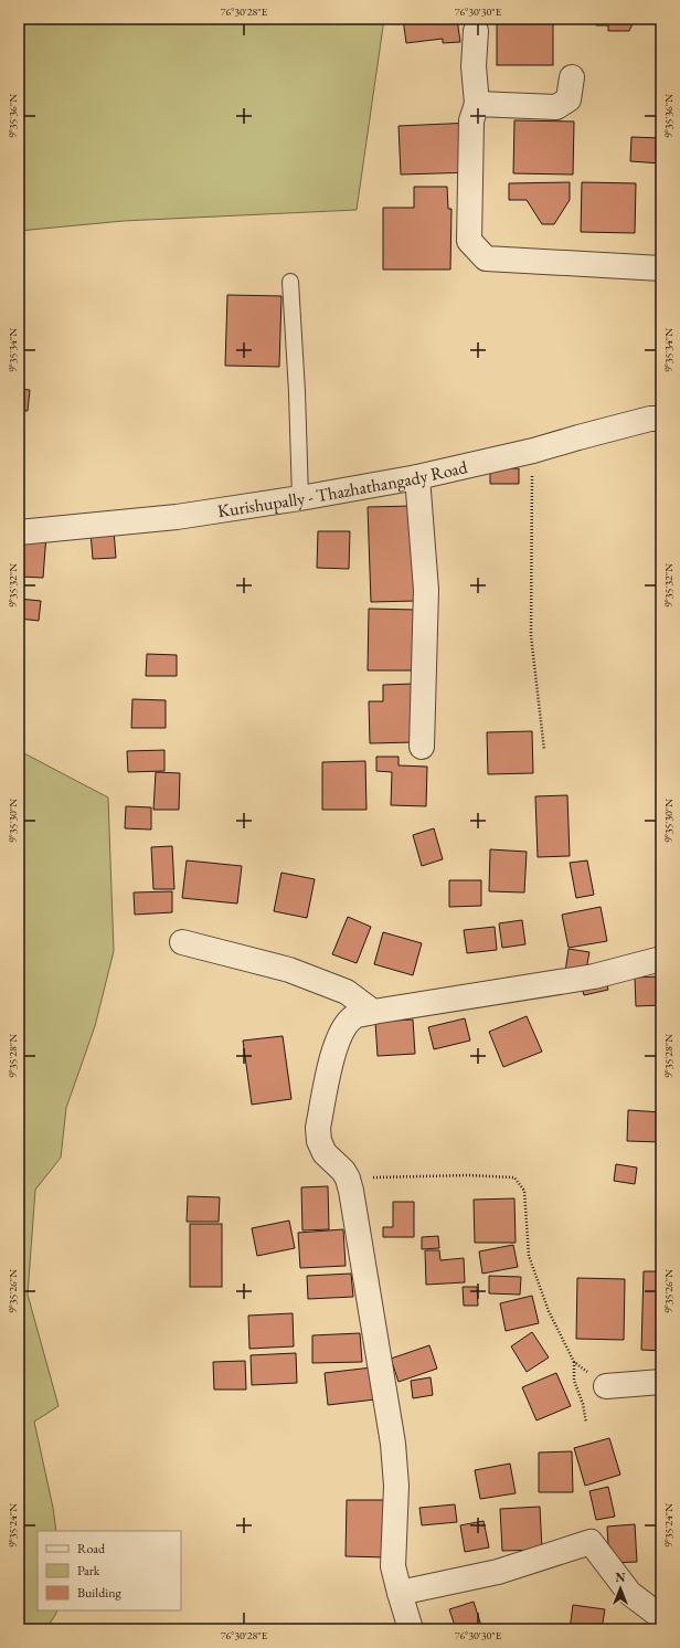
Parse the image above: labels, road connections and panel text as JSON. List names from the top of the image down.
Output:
{
  "streets": {
    "street": ["Kurishupally - Thazhathangady Road"]
  },
  "legend": ["Road", "Park", "Building"],
  "north": "top",
  "coordinates": [
    "76°30'28\"E",
    "76°30'30\"E",
    "9°35'36\"N",
    "9°35'34\"N",
    "9°35'32\"N",
    "9°35'30\"N",
    "9°35'28\"N",
    "9°35'26\"N",
    "9°35'24\"N"
  ]
}
